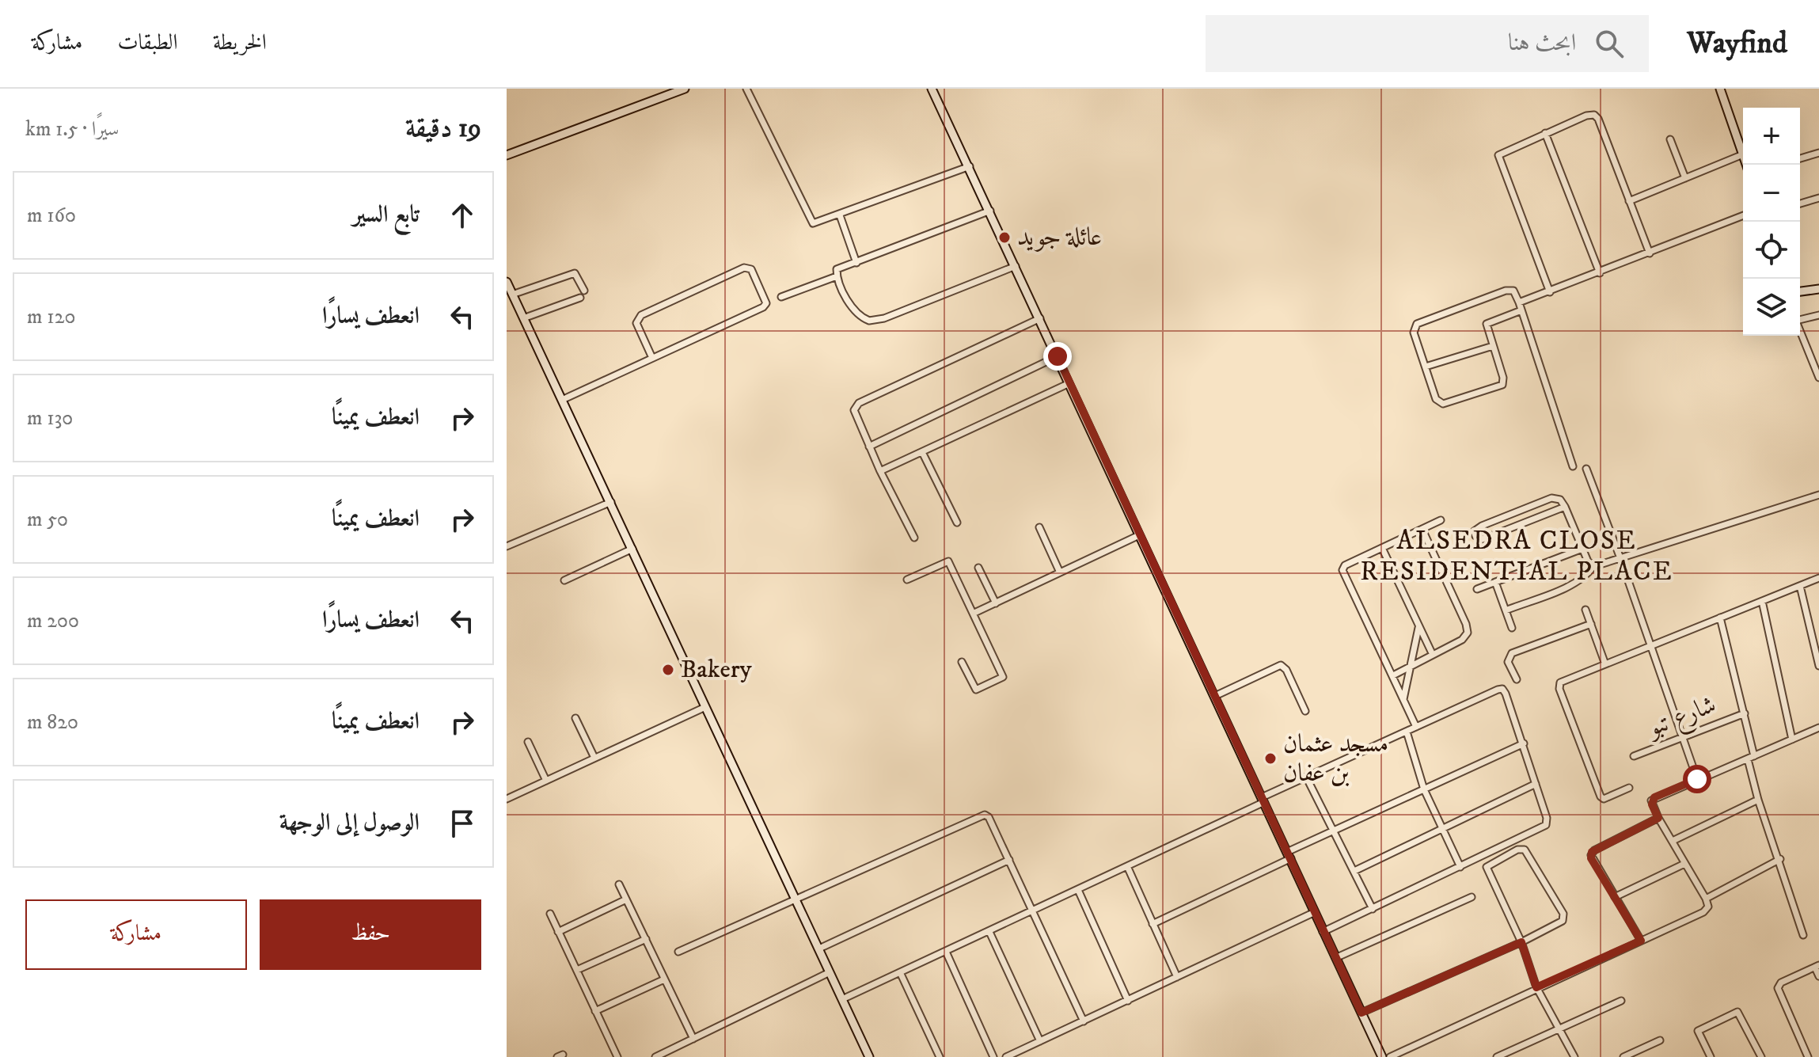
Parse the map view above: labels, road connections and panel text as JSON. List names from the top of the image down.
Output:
{
  "streets": {
    "street": ["شارع تبو"]
  },
  "districts": ["ALSEDRA CLOSE RESIDENTIAL PLACE"],
  "places": ["عائلة جويد", "Bakery", "مسجد عثمان بن عفان"],
  "page": {
    "header": "Wayfind",
    "search": "ابحث هنا",
    "nav": ["الخريطة", "الطبقات", "مشاركة"],
    "heading": ["19 دقيقة", "سيرًا · 1.5 km"],
    "map_buttons": ["+", "−"],
    "list": [
      ["تابع السير", "160 m"],
      ["انعطف يسارًا", "120 m"],
      ["انعطف يمينًا", "130 m"],
      ["انعطف يمينًا", "50 m"],
      ["انعطف يسارًا", "200 m"],
      ["انعطف يمينًا", "820 m"],
      "الوصول إلى الوجهة"
    ],
    "buttons": ["حفظ", "مشاركة"]
  }
}
